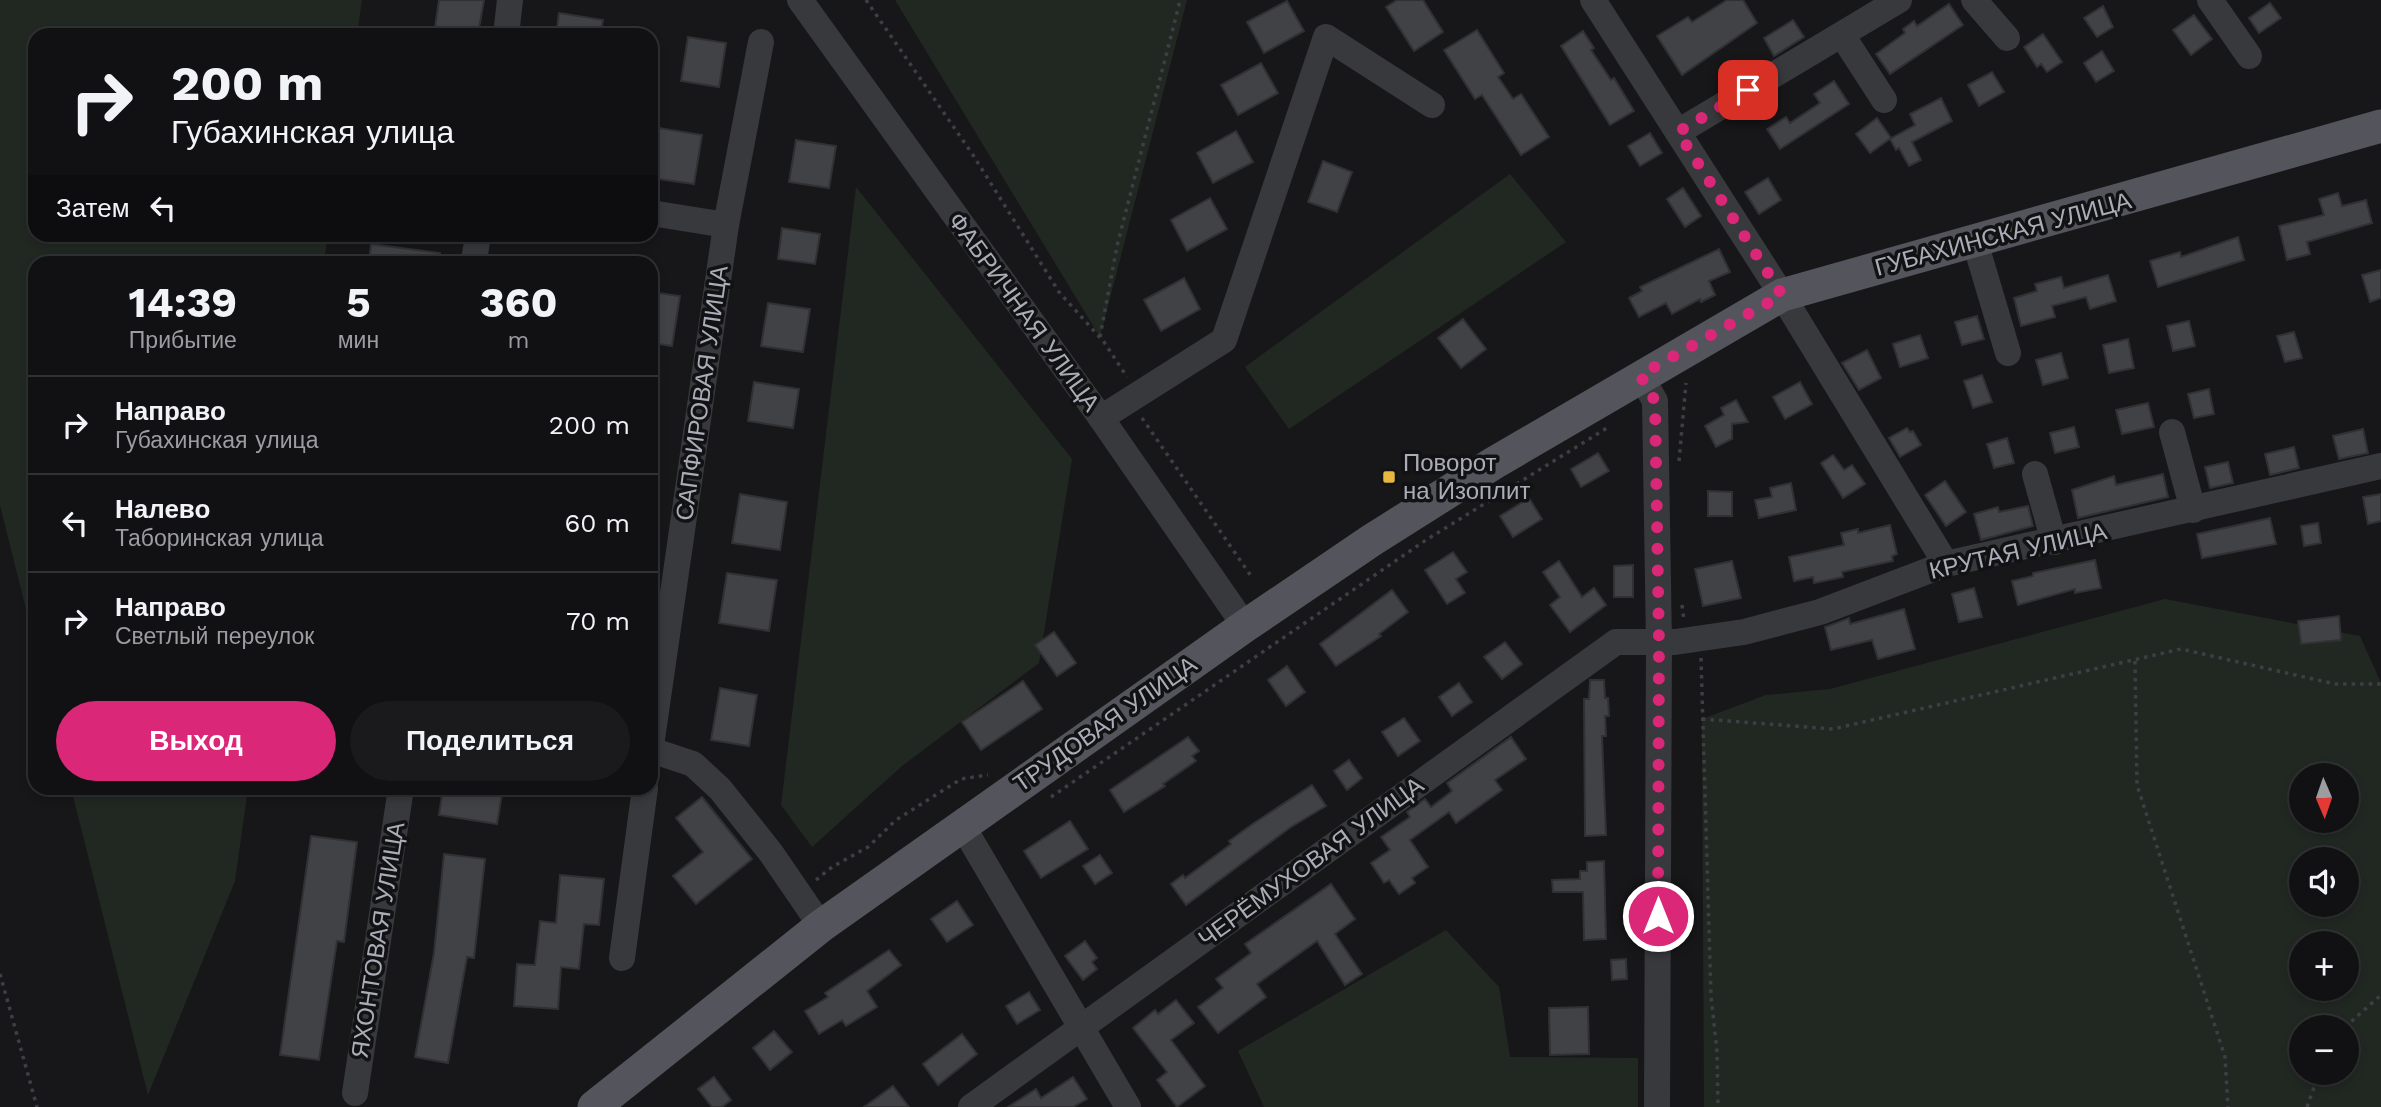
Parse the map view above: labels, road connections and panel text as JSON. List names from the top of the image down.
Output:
{
  "streets": {
    "main road": ["ГУБАХИНСКАЯ УЛИЦА", "ТРУДОВАЯ УЛИЦА"],
    "street": [
      "ФАБРИЧНАЯ УЛИЦА",
      "САПФИРОВАЯ УЛИЦА",
      "КРУТАЯ УЛИЦА",
      "ЧЕРЁМУХОВАЯ УЛИЦА",
      "ЯХОНТОВАЯ УЛИЦА"
    ]
  },
  "crossings": [
    ["ГУБАХИНСКАЯ УЛИЦА", "ТРУДОВАЯ УЛИЦА"],
    ["ФАБРИЧНАЯ УЛИЦА", "ТРУДОВАЯ УЛИЦА"],
    ["КРУТАЯ УЛИЦА", "ЧЕРЁМУХОВАЯ УЛИЦА"]
  ],
  "places": {
    "transit": ["Поворот на Изоплит"]
  },
  "north": "bottom",
  "page": {
    "turn": ["200 m", "Губахинская улица"],
    "then": "Затем",
    "eta": [
      "14:39",
      "Прибытие",
      "5",
      "мин",
      "360",
      "m"
    ],
    "list": [
      {
        "name": "Направо",
        "note": "Губахинская улица",
        "value": "200 m"
      },
      {
        "name": "Налево",
        "note": "Таборинская улица",
        "value": "60 m"
      },
      {
        "name": "Направо",
        "note": "Светлый переулок",
        "value": "70 m"
      }
    ],
    "buttons": ["Выход", "Поделиться"],
    "map_buttons": ["+", "−"]
  }
}
